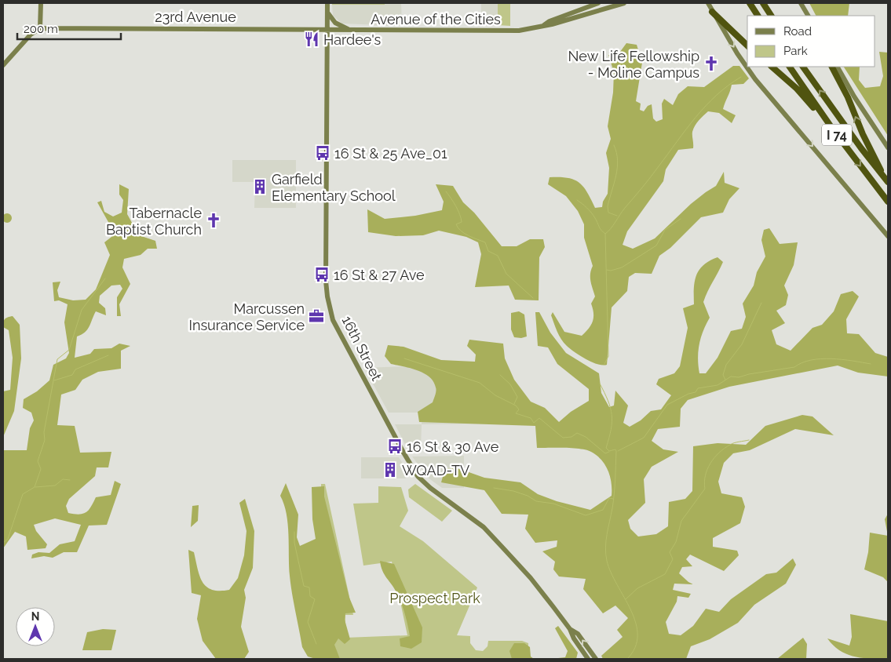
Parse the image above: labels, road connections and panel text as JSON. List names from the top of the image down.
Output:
{
  "streets": {
    "highway": ["I 74"],
    "street": ["23rd Avenue", "Avenue of the Cities", "16th Street"]
  },
  "crossings": [
    ["23rd Avenue", "Avenue of the Cities"],
    ["23rd Avenue", "16th Street"],
    ["Avenue of the Cities", "16th Street"]
  ],
  "parks": ["Prospect Park"],
  "places": {
    "restaurant": ["Hardee's"],
    "church": ["New Life Fellowship - Moline Campus", "Tabernacle Baptist Church"],
    "bus stop": ["16 St & 25 Ave_01", "16 St & 27 Ave", "16 St & 30 Ave"],
    "building": ["Garfield Elementary School", "WQAD-TV"],
    "office": ["Marcussen Insurance Service"]
  },
  "legend": ["Road", "Park"],
  "scale_bar": "200 m",
  "north": "top"
}
